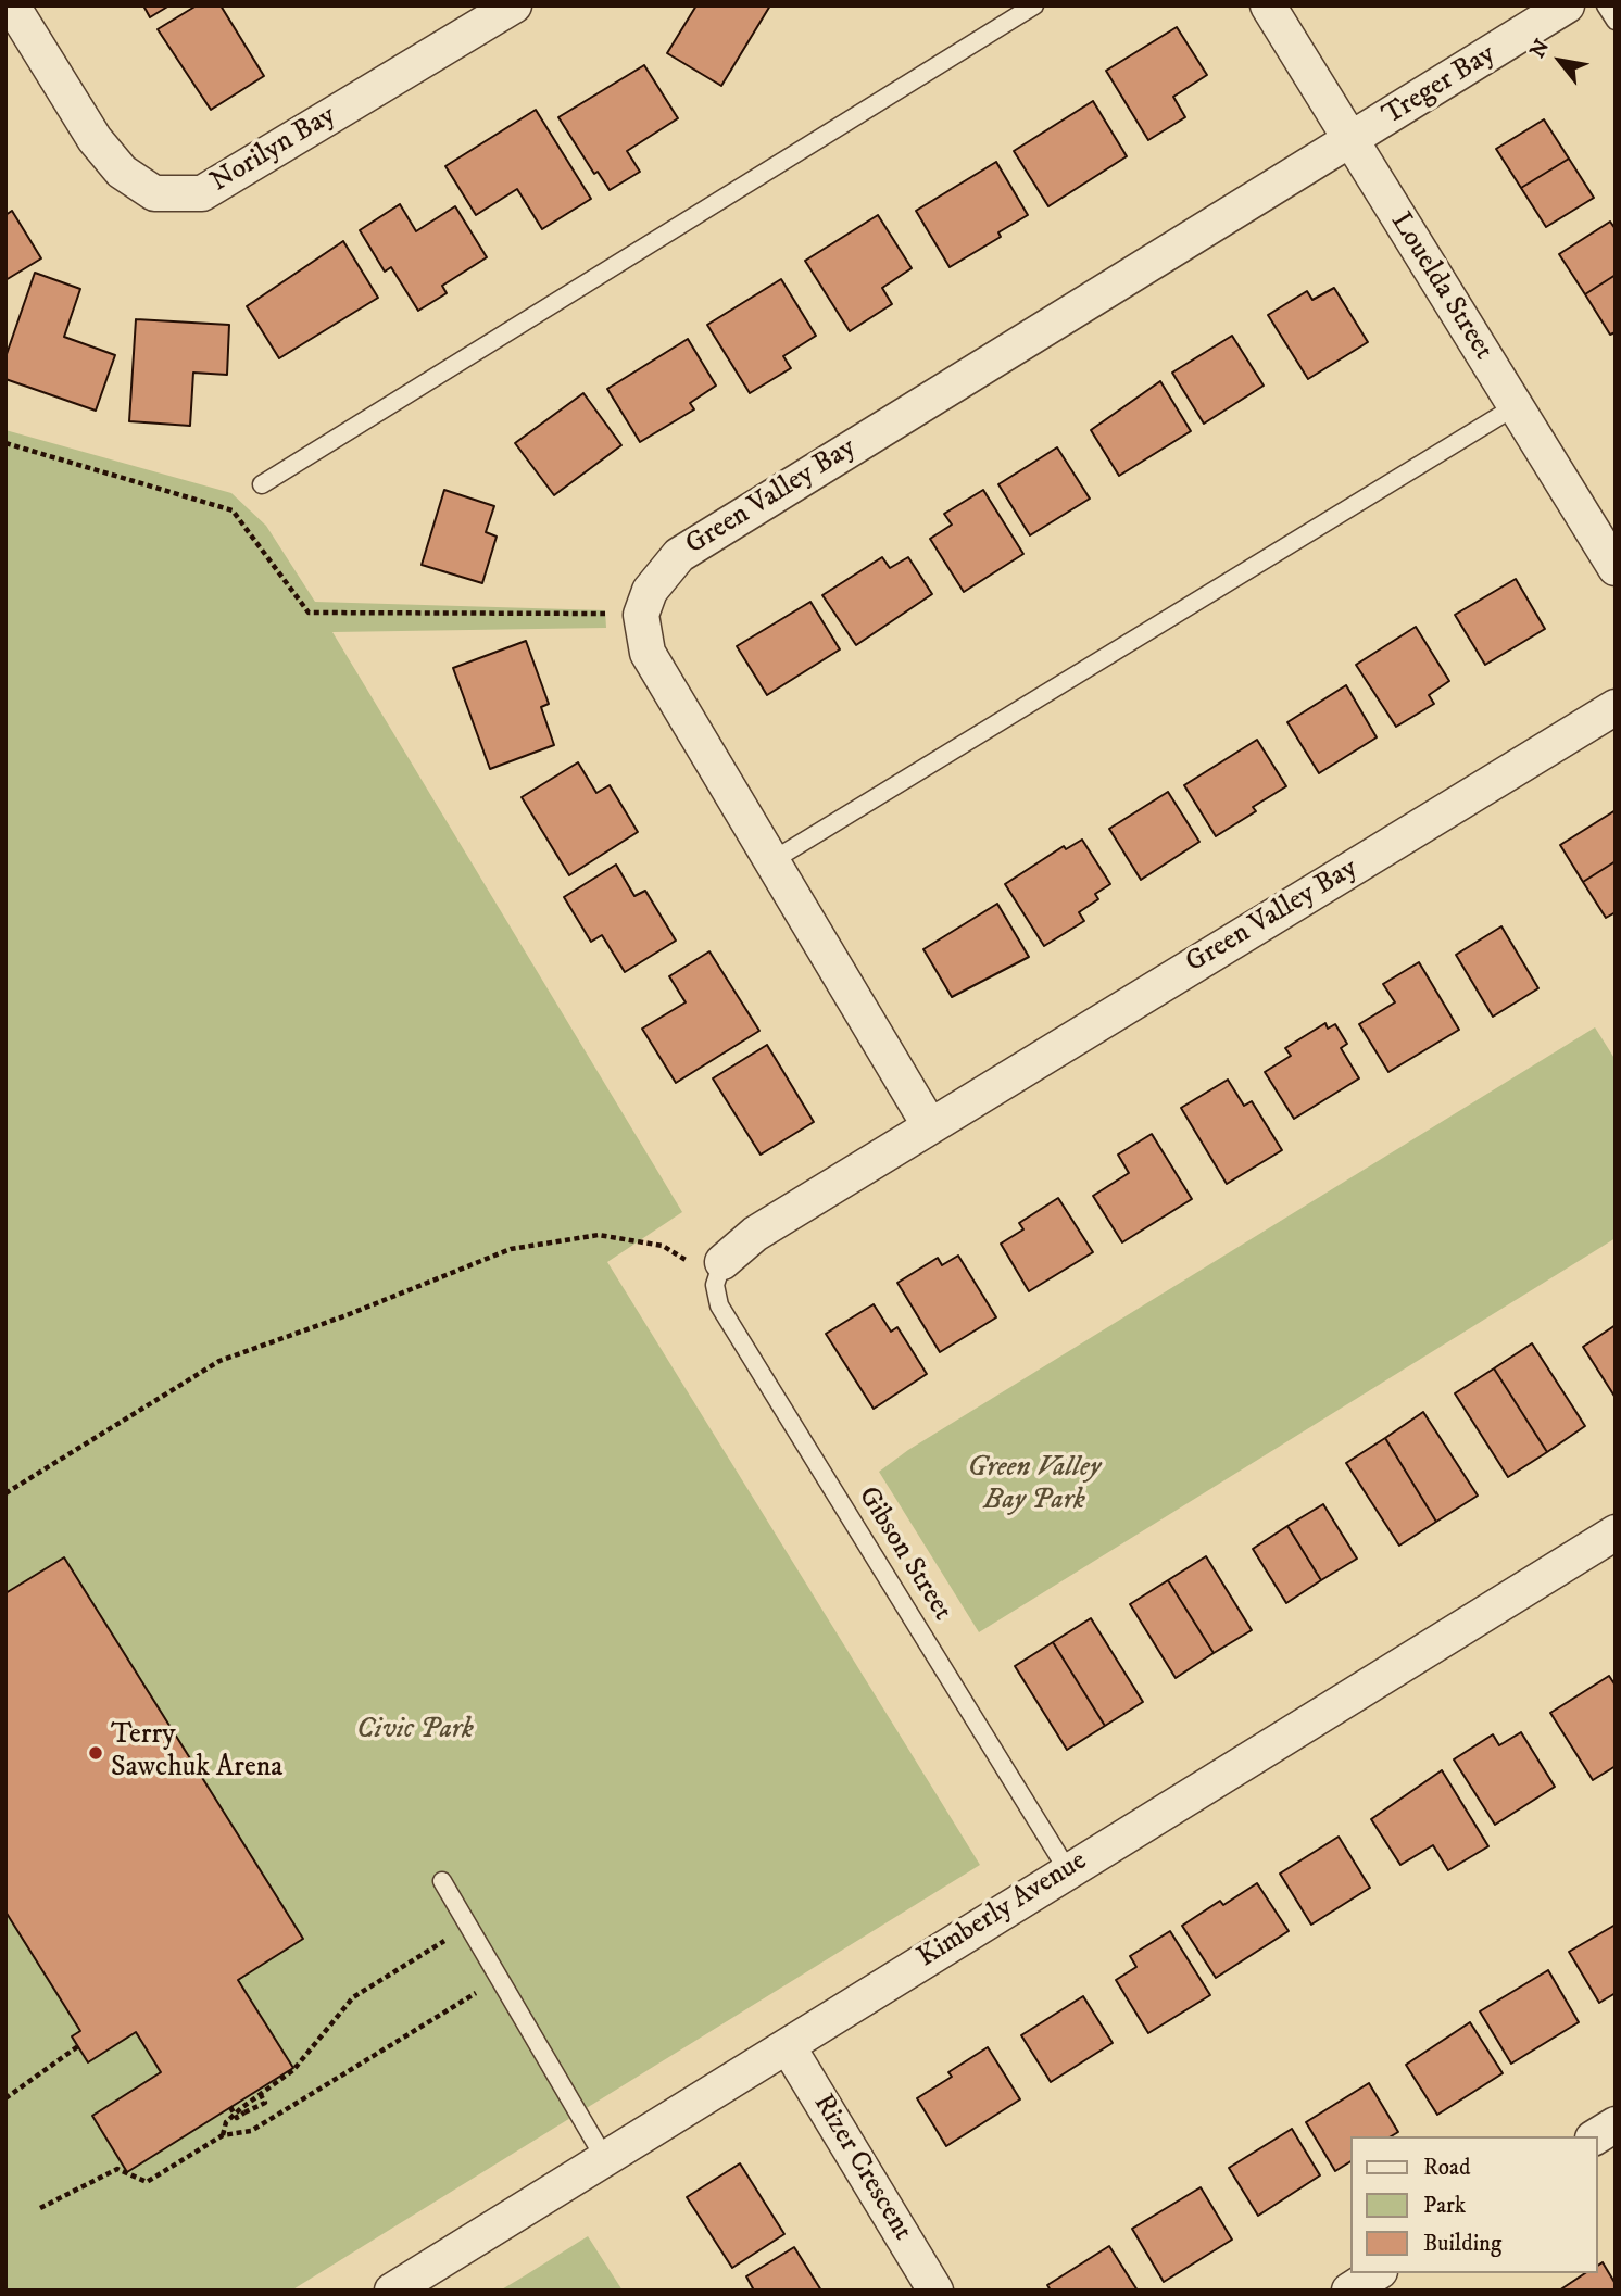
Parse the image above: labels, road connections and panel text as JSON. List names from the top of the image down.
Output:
{
  "streets": {
    "street": [
      "Treger Bay",
      "Norilyn Bay",
      "Louelda Street",
      "Green Valley Bay",
      "Kimberly Avenue",
      "Rizer Crescent"
    ],
    "lane": ["Gibson Street"]
  },
  "crossings": [
    ["Treger Bay", "Louelda Street"],
    ["Treger Bay", "Green Valley Bay"],
    ["Louelda Street", "Green Valley Bay"],
    ["Green Valley Bay", "Gibson Street"],
    ["Gibson Street", "Kimberly Avenue"],
    ["Kimberly Avenue", "Rizer Crescent"]
  ],
  "parks": ["Green Valley Bay Park", "Civic Park"],
  "places": ["Terry Sawchuk Arena"],
  "legend": ["Road", "Park", "Building"],
  "north": "top left"
}
